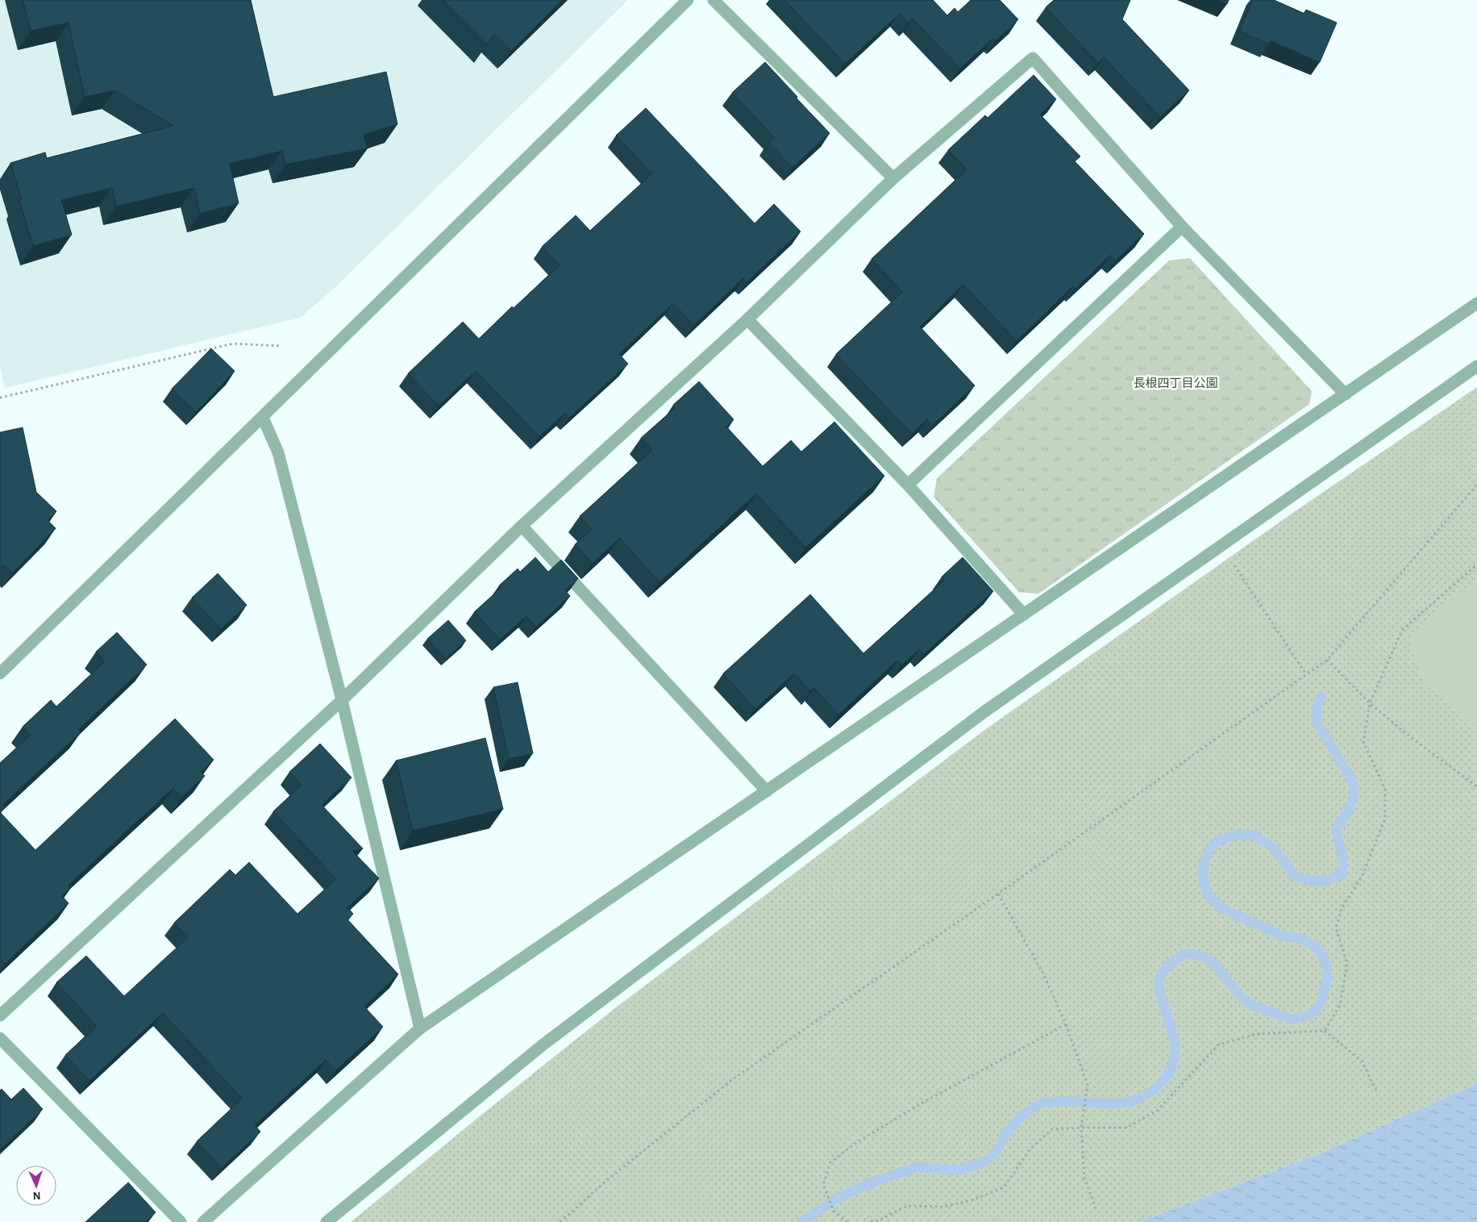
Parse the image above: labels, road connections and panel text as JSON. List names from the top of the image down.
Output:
{
  "parks": ["長根四丁目公園"],
  "north": "bottom"
}
